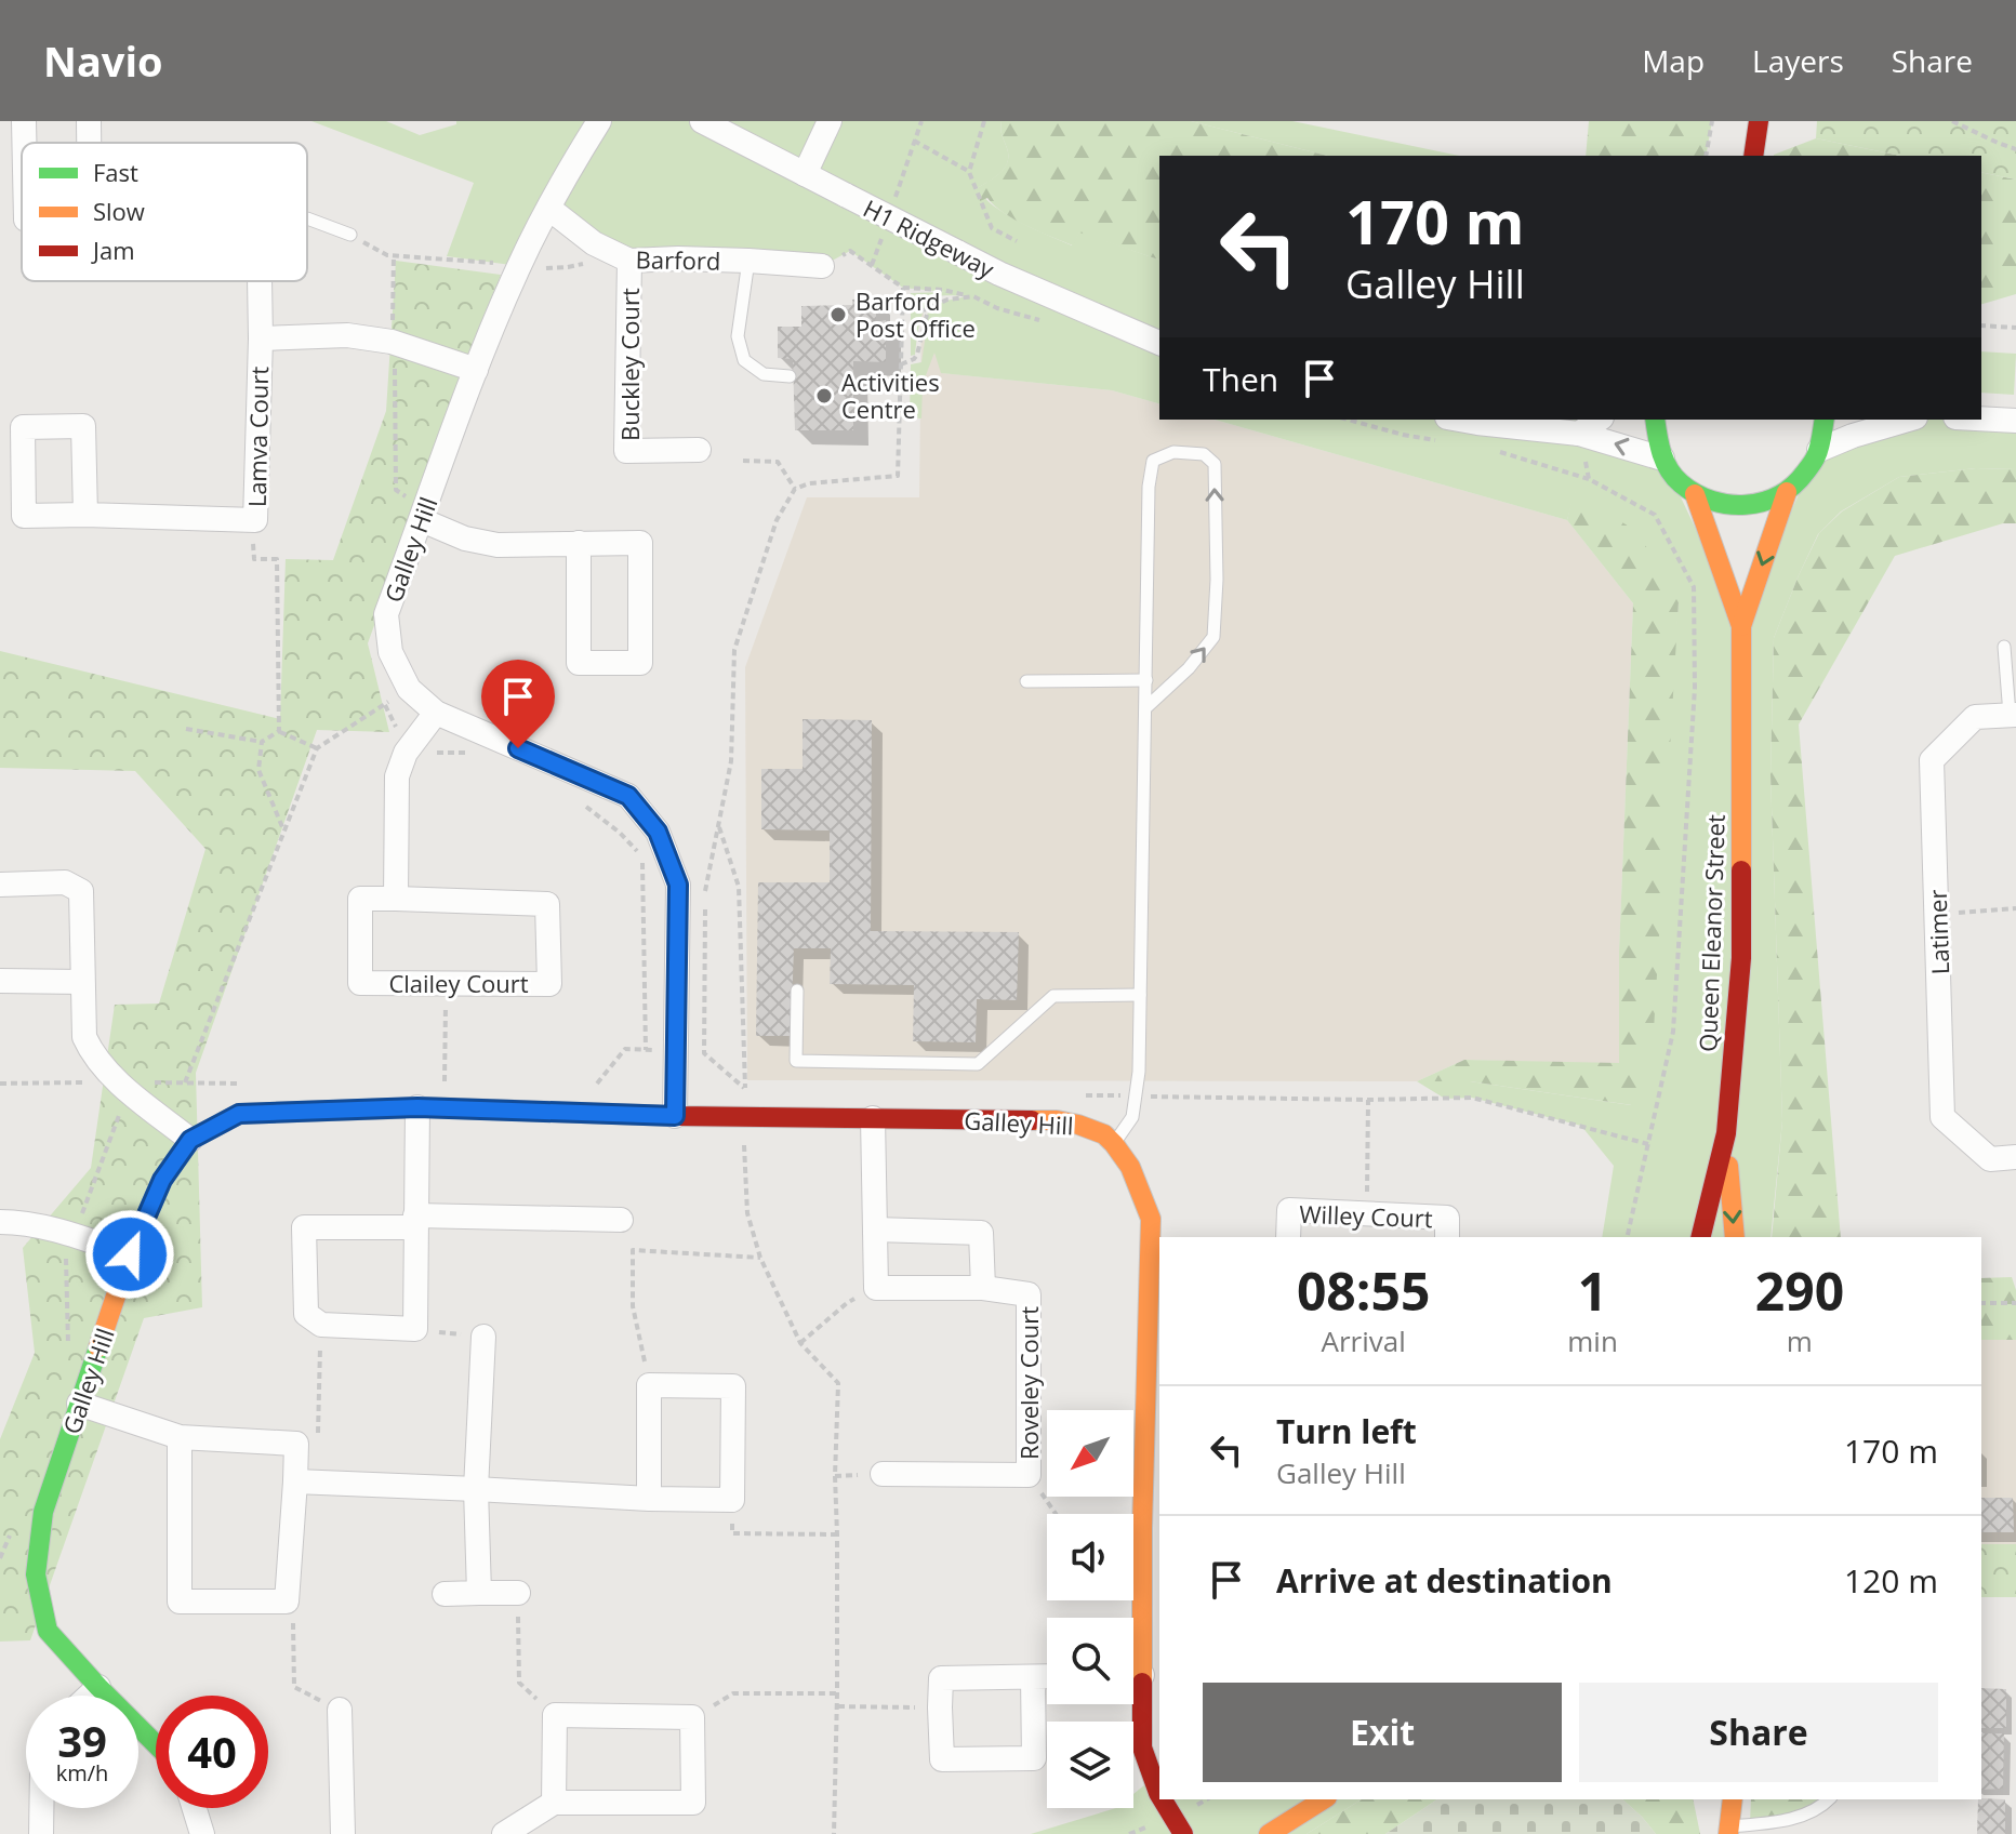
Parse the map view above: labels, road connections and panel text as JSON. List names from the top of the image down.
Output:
{
  "streets": {
    "street": [
      "H1 Ridgeway",
      "Barford",
      "Buckley Court",
      "Lamva Court",
      "Galley Hill",
      "Latimer",
      "Queen Eleanor Street",
      "Clailey Court",
      "Willey Court",
      "Roveley Court"
    ]
  },
  "crossings": [
    ["Barford", "Buckley Court"],
    ["Barford", "Galley Hill"]
  ],
  "places": ["Barford Post Office", "Activities Centre"],
  "legend": ["Fast", "Slow", "Jam"],
  "north": "bottom left",
  "page": {
    "header": "Navio",
    "nav": ["Map", "Layers", "Share"],
    "turn": ["170 m", "Galley Hill"],
    "then": "Then",
    "eta": [
      "08:55",
      "Arrival",
      "1",
      "min",
      "290",
      "m"
    ],
    "list": [
      {
        "name": "Turn left",
        "note": "Galley Hill",
        "value": "170 m"
      },
      {
        "name": "Arrive at destination",
        "value": "120 m"
      }
    ],
    "buttons": ["Exit", "Share"],
    "speed": "39 km/h",
    "limit": "40"
  }
}
